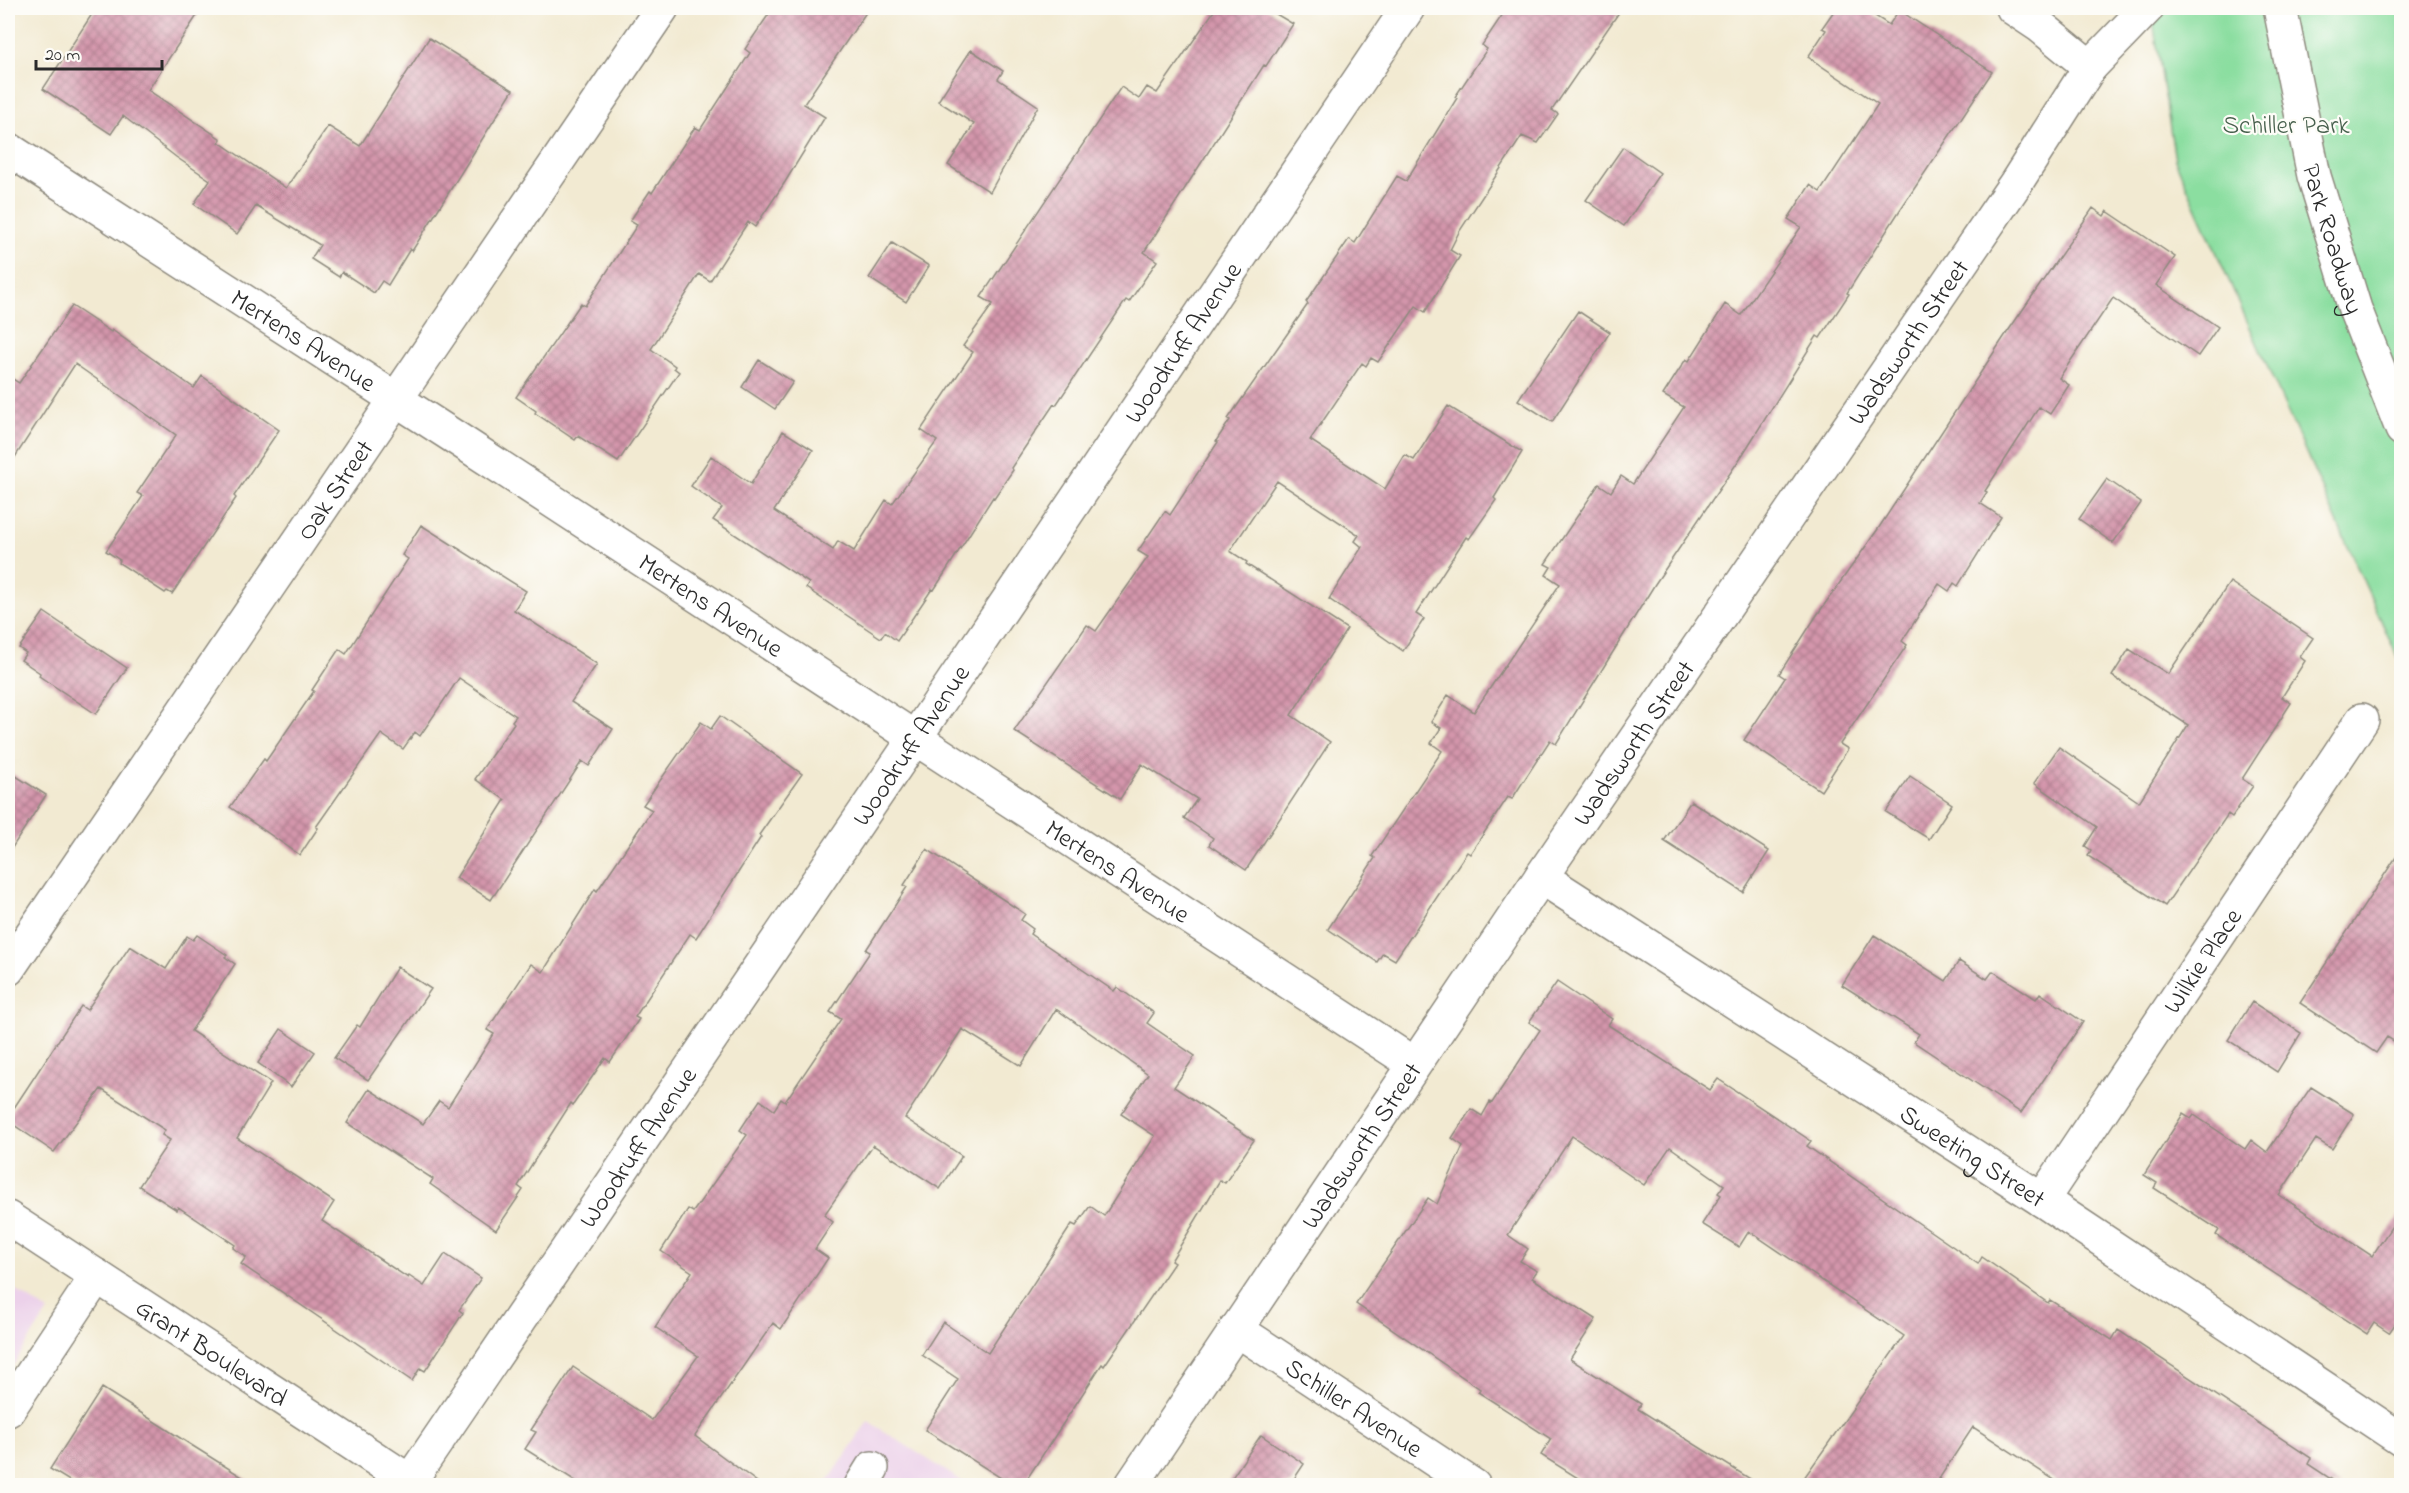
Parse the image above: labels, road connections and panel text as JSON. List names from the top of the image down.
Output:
{
  "streets": {
    "street": [
      "Park Roadway",
      "Mertens Avenue",
      "Wadsworth Street",
      "Woodruff Avenue",
      "Oak Street",
      "Wilkie Place",
      "Sweeting Street",
      "Grant Boulevard",
      "Schiller Avenue"
    ]
  },
  "crossings": [
    ["Mertens Avenue", "Wadsworth Street"],
    ["Mertens Avenue", "Woodruff Avenue"],
    ["Mertens Avenue", "Oak Street"],
    ["Wadsworth Street", "Sweeting Street"],
    ["Wadsworth Street", "Schiller Avenue"],
    ["Woodruff Avenue", "Grant Boulevard"],
    ["Wilkie Place", "Sweeting Street"]
  ],
  "parks": ["Schiller Park"],
  "scale_bar": "20 m"
}
